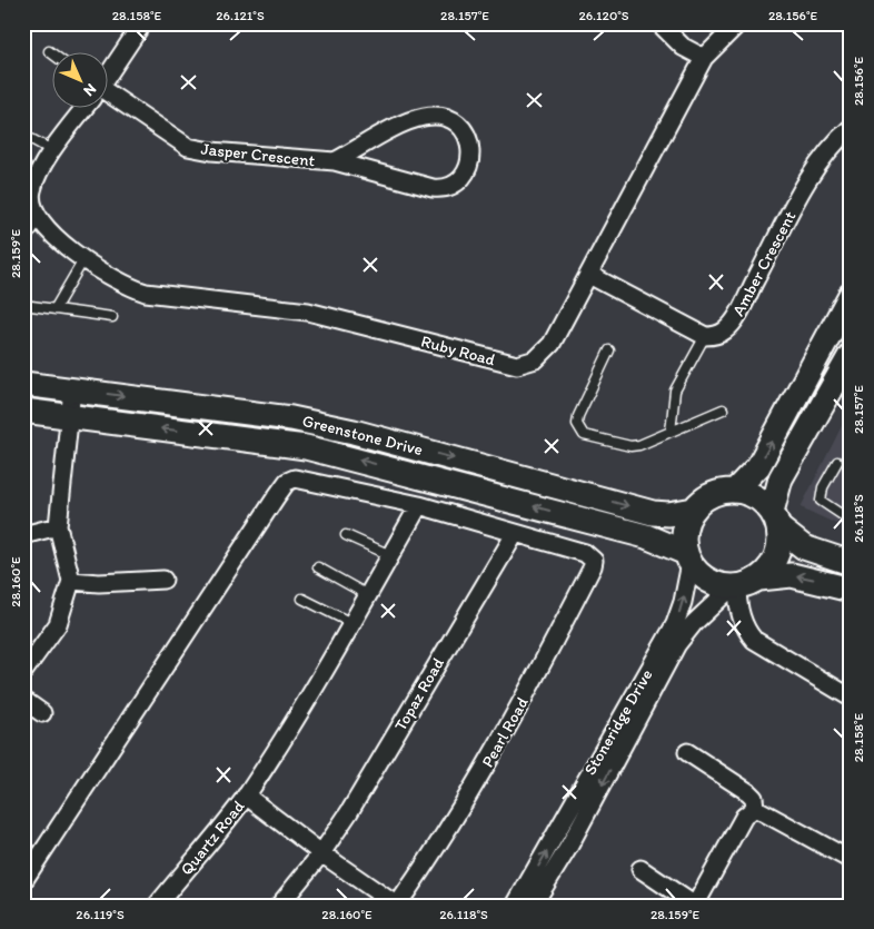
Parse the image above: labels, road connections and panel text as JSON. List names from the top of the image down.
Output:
{
  "streets": {
    "main road": ["Greenstone Drive"],
    "street": [
      "Jasper Crescent",
      "Amber Crescent",
      "Ruby Road",
      "Topaz Road",
      "Stoneridge Drive",
      "Pearl Road",
      "Quartz Road"
    ]
  },
  "crossings": [
    ["Greenstone Drive", "Stoneridge Drive"],
    ["Topaz Road", "Pearl Road"]
  ],
  "north": "bottom right",
  "coordinates": [
    "28.158°E",
    "26.121°S",
    "28.157°E",
    "26.120°S",
    "28.156°E",
    "28.159°E",
    "26.118°S",
    "28.160°E",
    "26.119°S"
  ]
}
